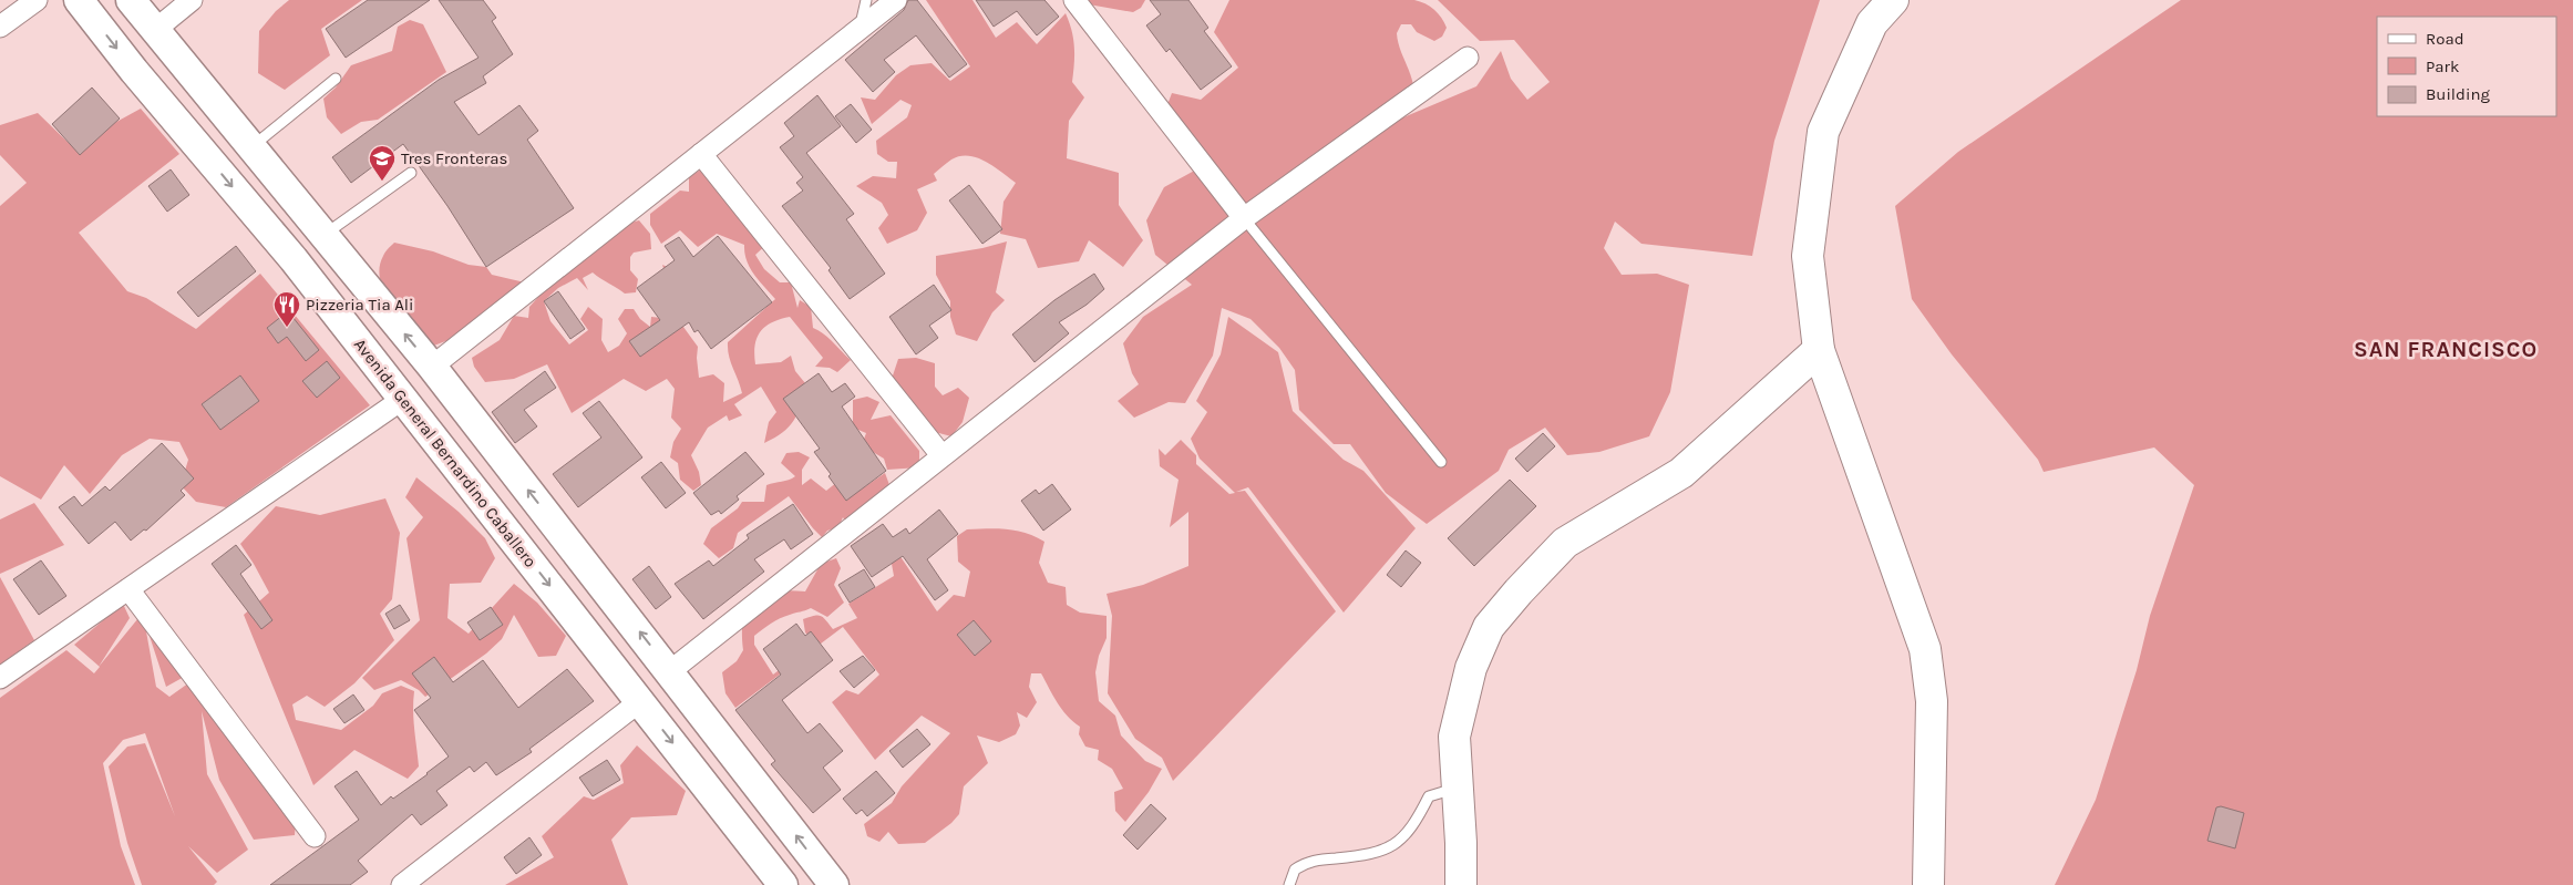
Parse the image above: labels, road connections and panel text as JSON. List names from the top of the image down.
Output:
{
  "streets": {
    "main road": ["Avenida General Bernardino Caballero"]
  },
  "districts": ["SAN FRANCISCO"],
  "places": {
    "school or university": ["Tres Fronteras"],
    "restaurant": ["Pizzeria Tia Ali"]
  },
  "legend": ["Road", "Park", "Building"]
}
